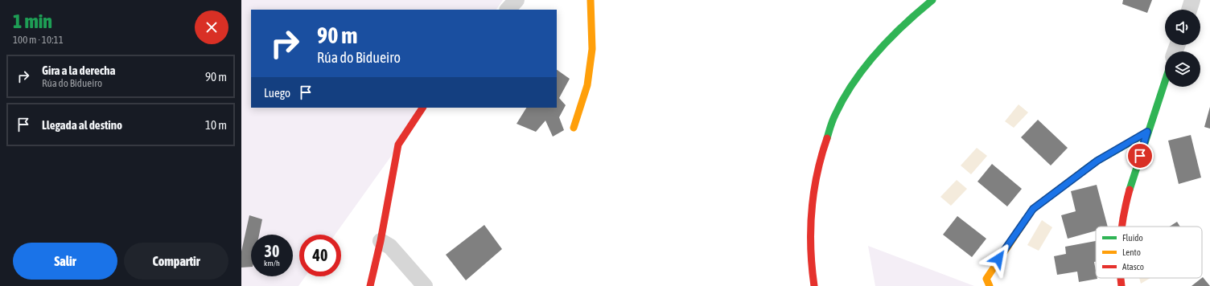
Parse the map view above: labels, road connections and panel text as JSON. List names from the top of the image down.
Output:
{
  "legend": ["Fluido", "Lento", "Atasco"],
  "page": {
    "heading": ["1 min", "100 m · 10:11"],
    "turn": ["90 m", "Rúa do Bidueiro"],
    "list": [
      {
        "name": "Gira a la derecha",
        "note": "Rúa do Bidueiro",
        "value": "90 m"
      },
      {
        "name": "Llegada al destino",
        "value": "10 m"
      }
    ],
    "then": "Luego",
    "speed": "30 km/h",
    "limit": "40",
    "buttons": ["Salir", "Compartir"]
  }
}
